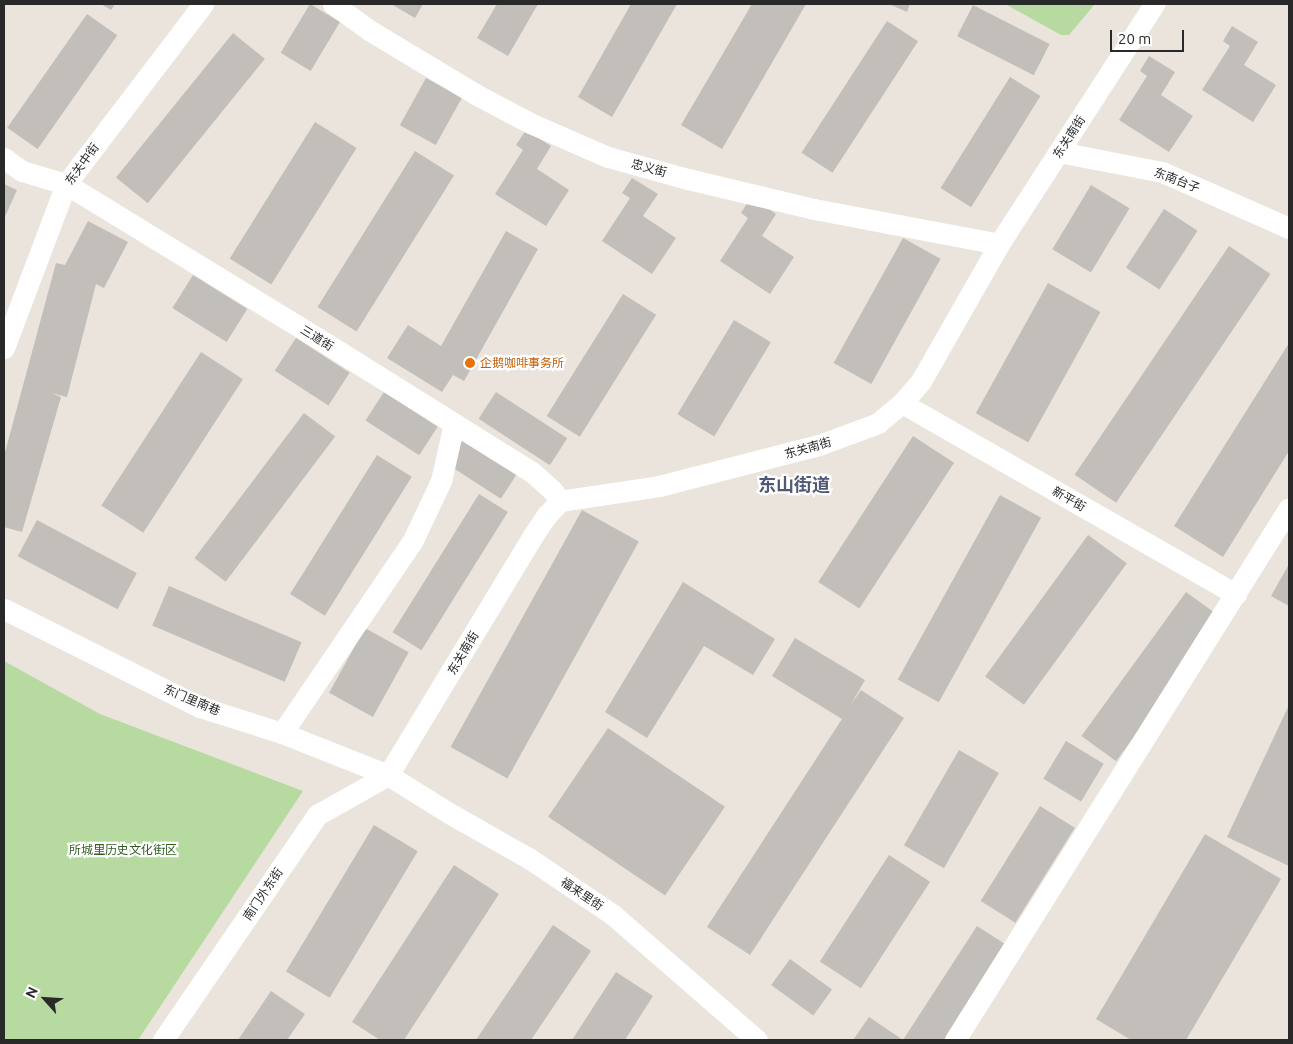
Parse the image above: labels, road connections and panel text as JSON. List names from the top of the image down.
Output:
{
  "streets": {
    "street": [
      "东关南街",
      "东关中街",
      "忠义街",
      "东南台子",
      "三道街",
      "新平街",
      "东门里南巷",
      "南门外东街",
      "福来里街"
    ]
  },
  "crossings": [
    ["东关南街", "忠义街"],
    ["东关南街", "东南台子"],
    ["东关南街", "三道街"],
    ["东关南街", "新平街"],
    ["东关南街", "东门里南巷"],
    ["东关南街", "南门外东街"],
    ["东关南街", "福来里街"],
    ["东关中街", "三道街"],
    ["东门里南巷", "南门外东街"],
    ["东门里南巷", "福来里街"],
    ["南门外东街", "福来里街"]
  ],
  "districts": ["东山街道"],
  "parks": ["所城里历史文化街区"],
  "places": ["企鹅咖啡事务所"],
  "scale_bar": "20 m",
  "north": "top left"
}
